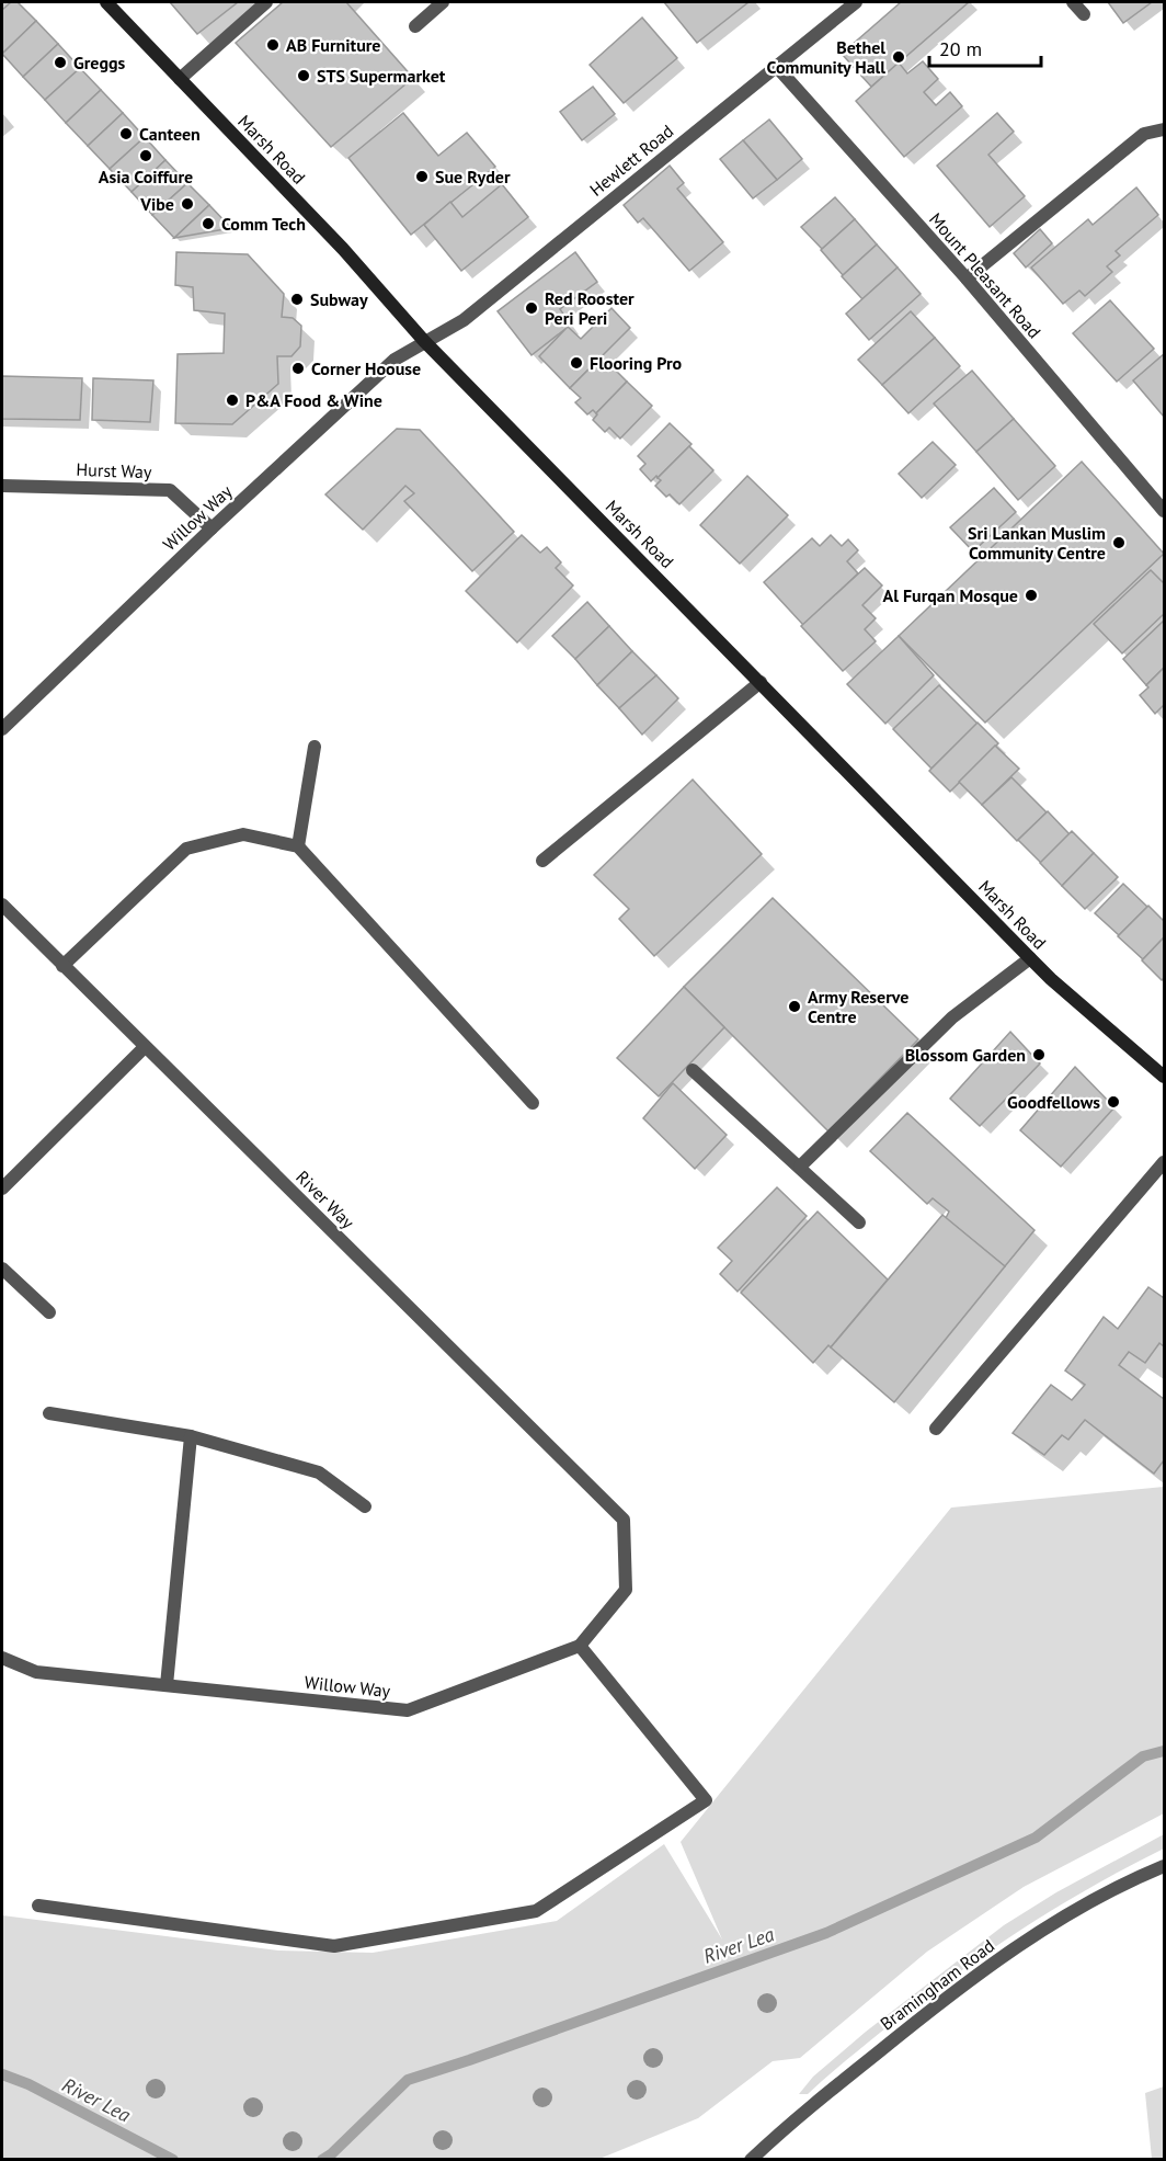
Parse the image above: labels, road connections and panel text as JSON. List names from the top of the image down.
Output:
{
  "streets": {
    "main road": ["Marsh Road"],
    "street": [
      "Hewlett Road",
      "Mount Pleasant Road",
      "Hurst Way",
      "Willow Way",
      "River Way",
      "Bramingham Road"
    ]
  },
  "crossings": [
    ["Marsh Road", "Hewlett Road"],
    ["Marsh Road", "Willow Way"],
    ["Hewlett Road", "Mount Pleasant Road"],
    ["Hewlett Road", "Willow Way"],
    ["Hurst Way", "Willow Way"],
    ["Willow Way", "River Way"]
  ],
  "water": ["River Lea"],
  "places": [
    "AB Furniture",
    "Bethel Community Hall",
    "Greggs",
    "STS Supermarket",
    "Canteen",
    "Asia Coiffure",
    "Sue Ryder",
    "Vibe",
    "Comm Tech",
    "Subway",
    "Red Rooster Peri Peri",
    "Flooring Pro",
    "Corner Hoouse",
    "P&A Food & Wine",
    "Sri Lankan Muslim Community Centre",
    "Al Furqan Mosque",
    "Army Reserve Centre",
    "Blossom Garden",
    "Goodfellows"
  ],
  "scale_bar": "20 m"
}
